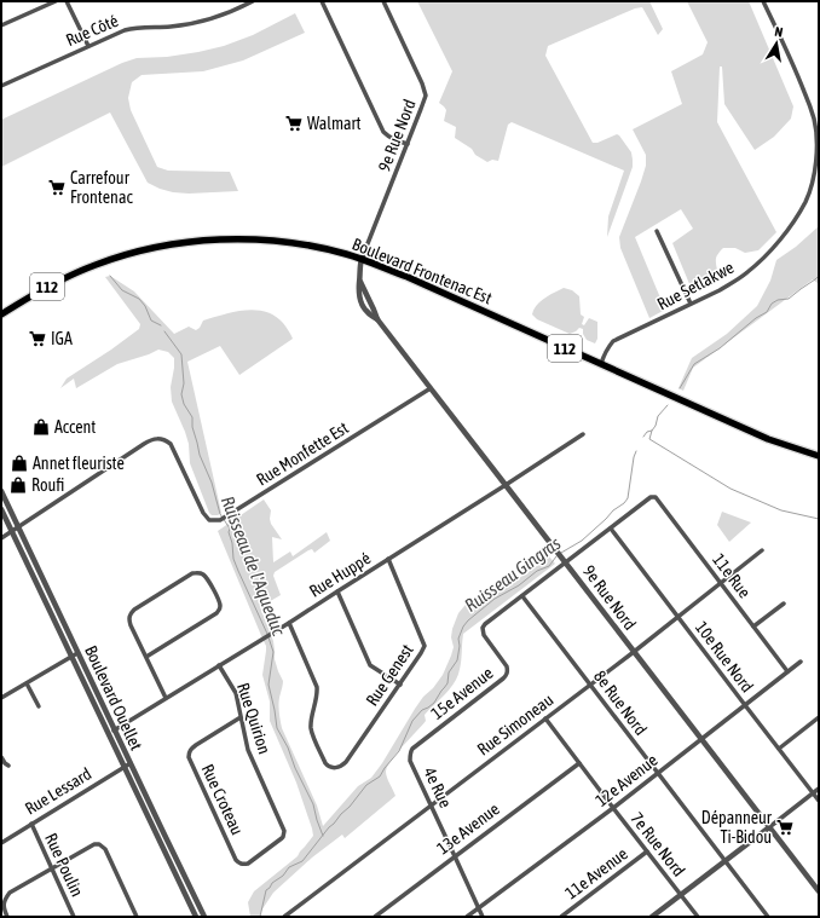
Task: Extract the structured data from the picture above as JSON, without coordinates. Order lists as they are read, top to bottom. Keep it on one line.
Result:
{"streets":{"main road":["Boulevard Frontenac Est","112"],"street":["Rue Côté","9e Rue Nord","Rue Setlakwe","Rue Monfette Est","Rue Huppé","11e Rue","10e Rue Nord","Rue Genest","15e Avenue","Boulevard Ouellet","8e Rue Nord","Rue Quirion","Rue Simoneau","12e Avenue","4e Rue","Rue Lessard","Rue Croteau","13e Avenue","7e Rue Nord","Rue Poulin","11e Avenue"]},"crossings":[["9e Rue Nord","Boulevard Frontenac Est"],["9e Rue Nord","Rue Monfette Est"],["9e Rue Nord","Rue Huppé"],["9e Rue Nord","Rue Simoneau"],["9e Rue Nord","12e Avenue"],["Boulevard Frontenac Est","Rue Setlakwe"],["Rue Monfette Est","Boulevard Ouellet"],["Rue Huppé","Rue Genest"],["Rue Huppé","Boulevard Ouellet"],["Rue Huppé","Rue Quirion"],["11e Rue","10e Rue Nord"],["11e Rue","Rue Simoneau"],["11e Rue","12e Avenue"],["10e Rue Nord","Rue Simoneau"],["10e Rue Nord","12e Avenue"],["15e Avenue","8e Rue Nord"],["15e Avenue","4e Rue"],["Boulevard Ouellet","Rue Lessard"],["8e Rue Nord","Rue Simoneau"],["8e Rue Nord","12e Avenue"],["Rue Quirion","Rue Croteau"],["Rue Simoneau","4e Rue"],["Rue Simoneau","7e Rue Nord"],["12e Avenue","4e Rue"],["12e Avenue","7e Rue Nord"],["4e Rue","13e Avenue"],["Rue Lessard","Rue Poulin"],["13e Avenue","7e Rue Nord"],["7e Rue Nord","11e Avenue"]],"water":["Ruisseau de l'Aqueduc","Ruisseau Gingras"],"places":{"supermarket":["Walmart","Carrefour Frontenac","IGA","Dépanneur Ti-Bidou"],"shop":["Accent","Annet fleuriste","Roufi"]},"north":"top"}
